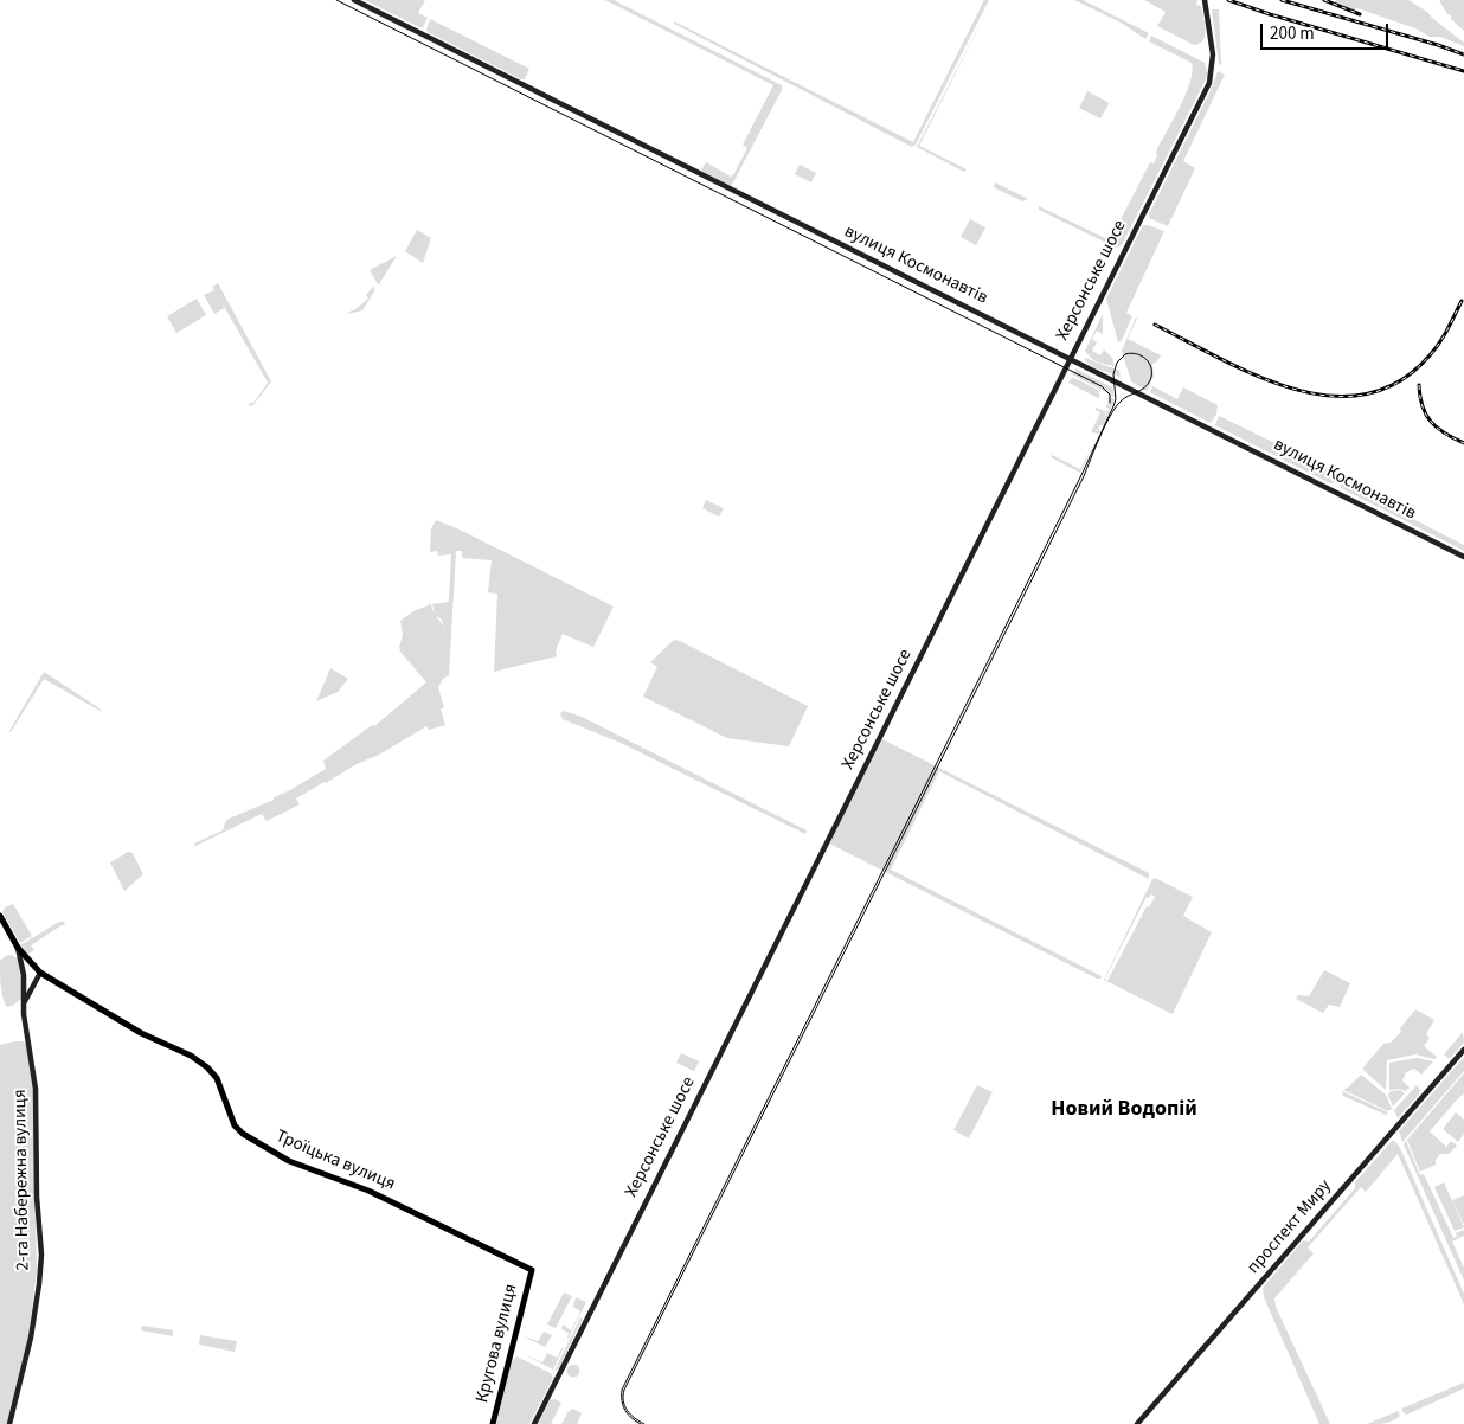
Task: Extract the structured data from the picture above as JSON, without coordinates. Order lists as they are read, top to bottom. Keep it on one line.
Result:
{"streets":{"main road":["вулиця Космонавтів","Херсонське шосе","Троїцька вулиця","2-га Набережна вулиця","проспект Миру","Кругова вулиця"]},"crossings":[["вулиця Космонавтів","Херсонське шосе"],["Троїцька вулиця","2-га Набережна вулиця"],["Троїцька вулиця","Кругова вулиця"]],"districts":["Новий Водопій"],"scale_bar":"200 m"}
